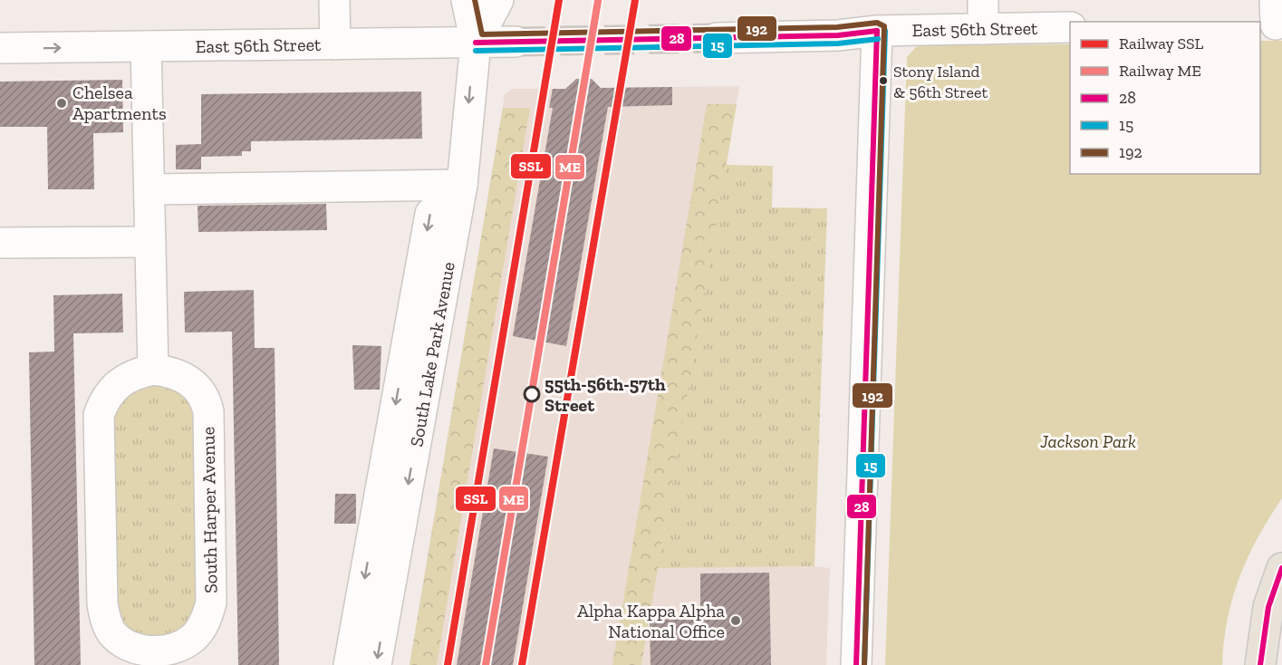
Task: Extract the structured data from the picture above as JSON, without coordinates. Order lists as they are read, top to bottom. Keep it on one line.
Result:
{"streets":{"street":["East 56th Street","South Lake Park Avenue","South Harper Avenue"]},"crossings":[["East 56th Street","South Lake Park Avenue"]],"parks":["Jackson Park"],"places":["Stony Island & 56th Street","Chelsea Apartments","55th-56th-57th Street","Alpha Kappa Alpha National Office"],"lines":["rail line SSL","transit line 192","rail line ME","transit line 28","transit line 15"],"legend":["Railway SSL","Railway ME","28","15","192"]}
